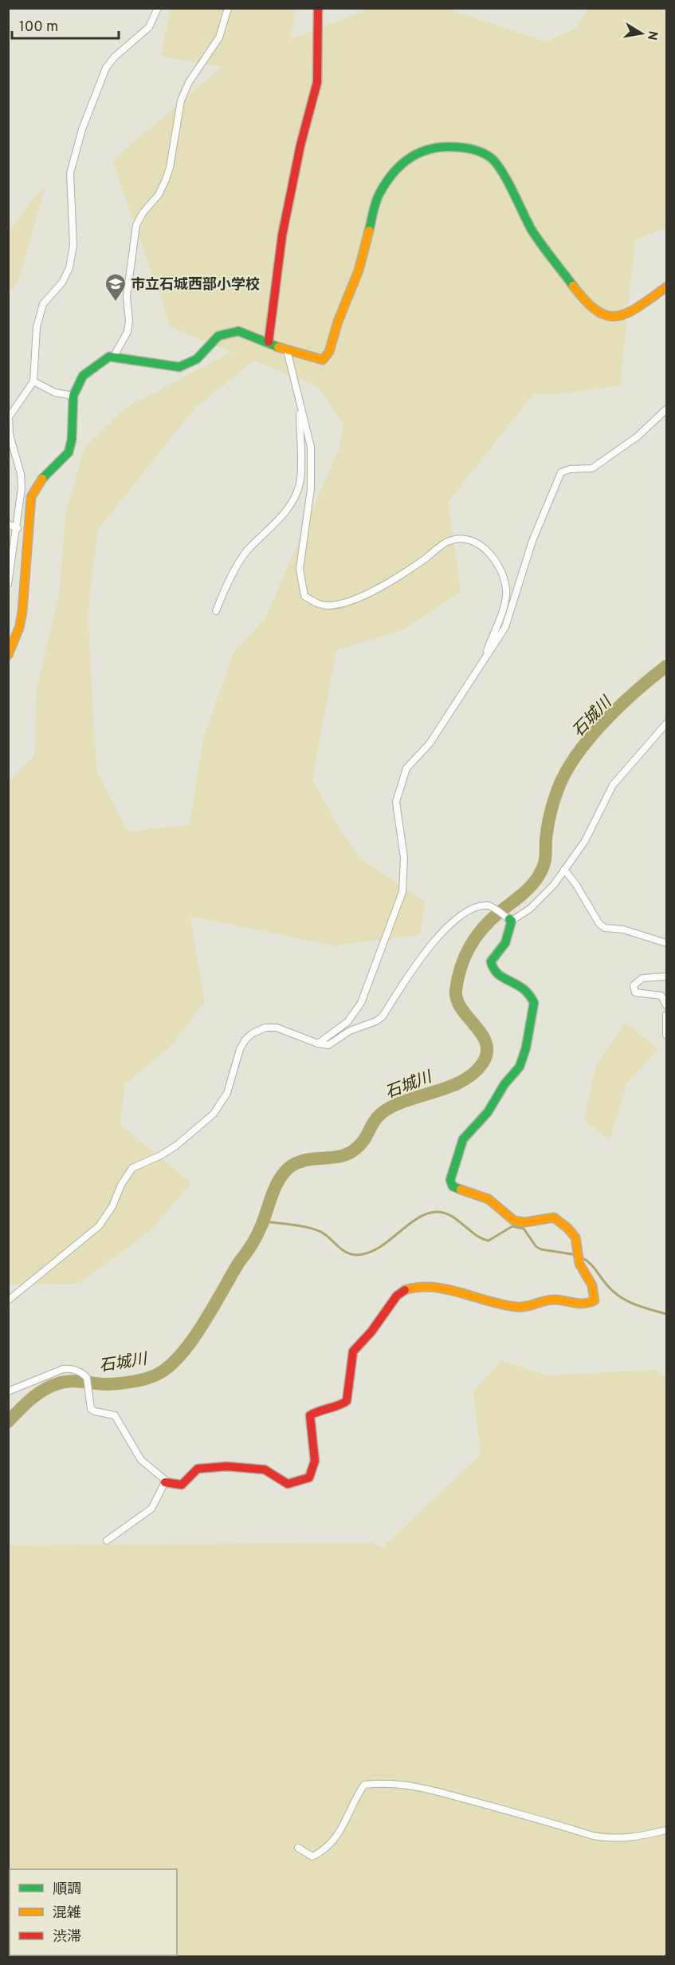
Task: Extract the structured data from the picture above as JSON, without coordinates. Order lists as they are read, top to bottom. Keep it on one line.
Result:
{"water":["石城川"],"places":{"school or university":["市立石城西部小学校"]},"legend":["順調","混雑","渋滞"],"scale_bar":"100 m","north":"right"}
